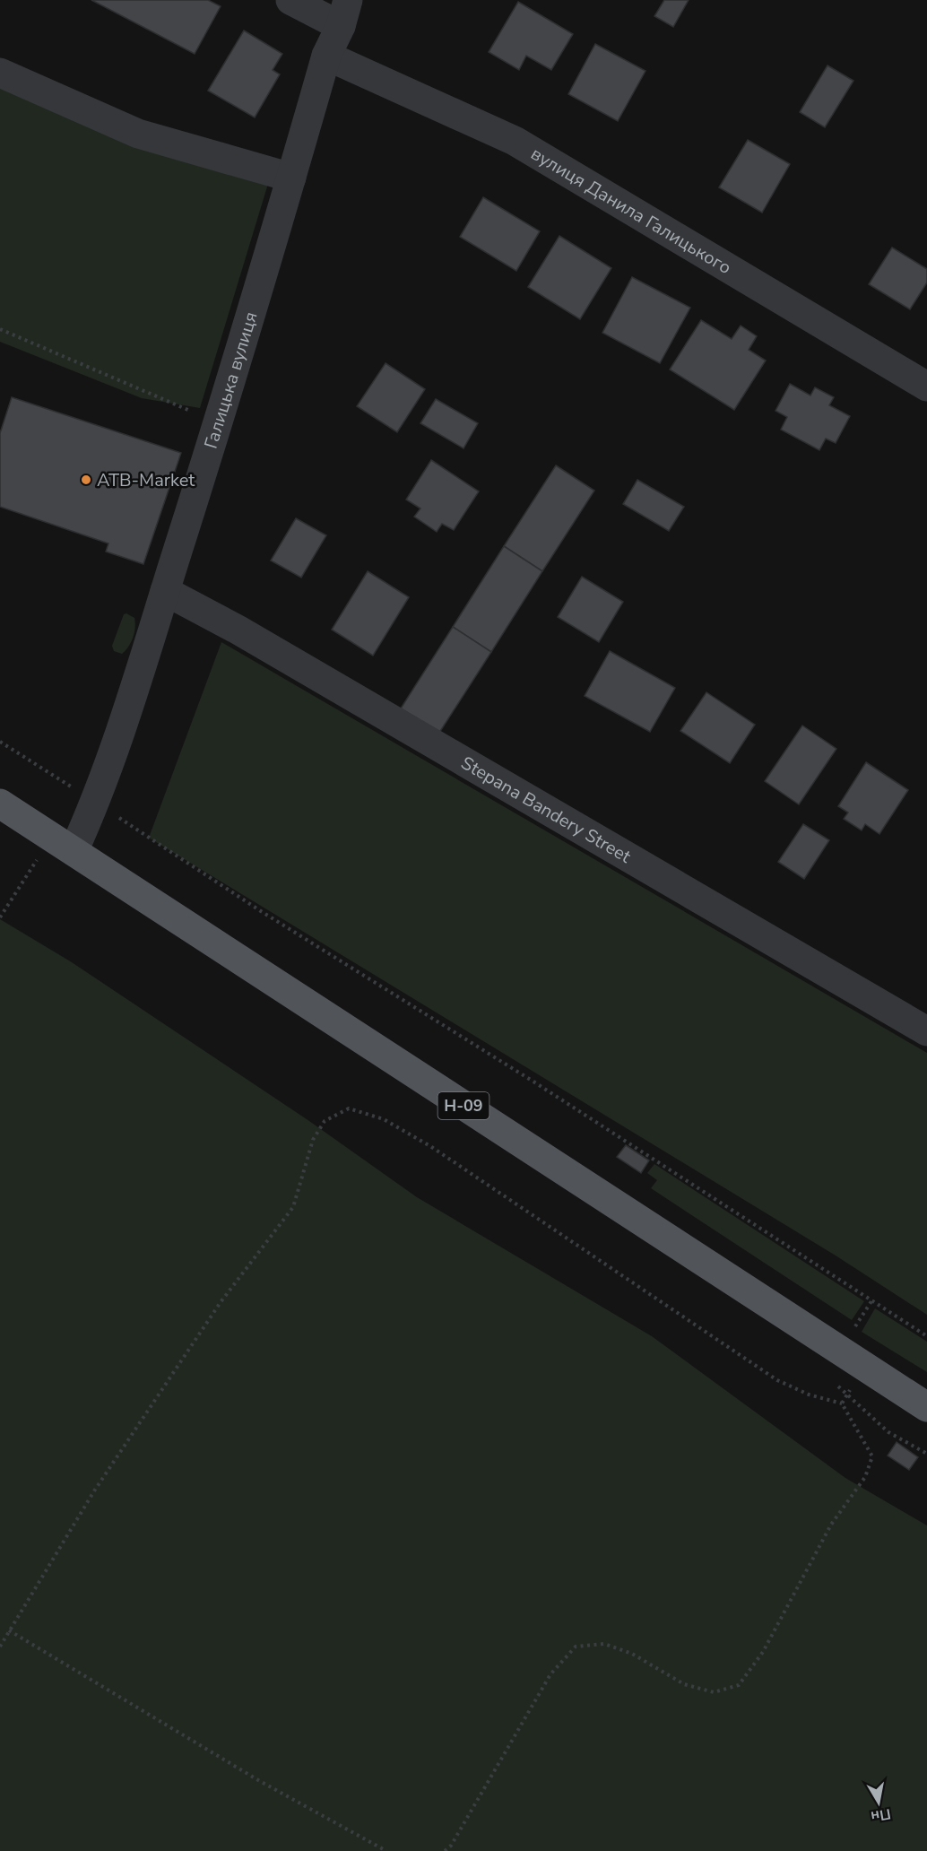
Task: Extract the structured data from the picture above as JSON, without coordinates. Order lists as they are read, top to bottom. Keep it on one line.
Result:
{"streets":{"main road":["Н-09"],"street":["вулиця Данила Галицького","Галицька вулиця","Stepana Bandery Street"]},"crossings":[["вулиця Данила Галицького","Галицька вулиця"],["Галицька вулиця","Stepana Bandery Street"],["Галицька вулиця","Н-09"]],"places":["ATB-Market"],"north":"bottom"}
